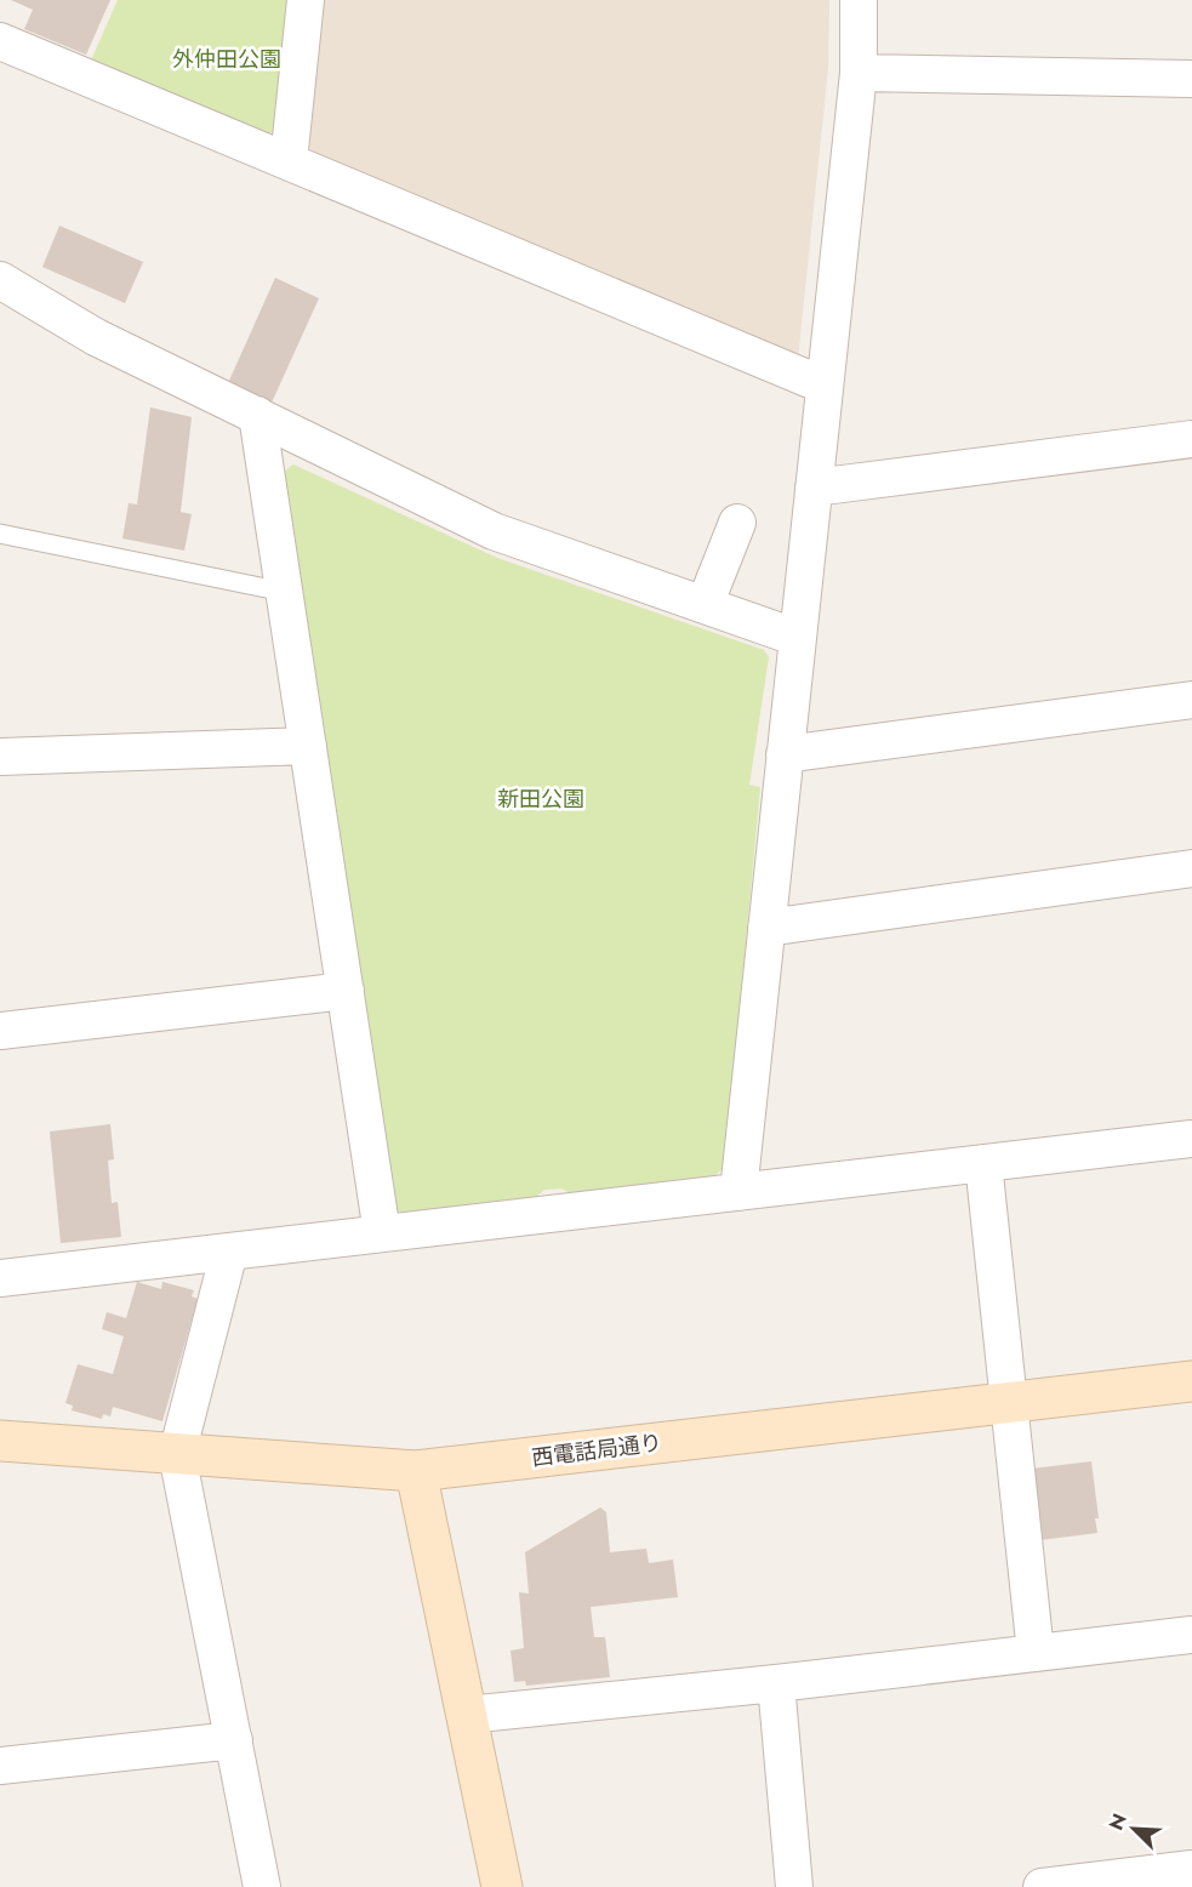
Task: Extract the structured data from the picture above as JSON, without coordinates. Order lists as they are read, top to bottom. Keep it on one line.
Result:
{"streets":{"street":["西電話局通り"]},"parks":["外仲田公園","新田公園"],"north":"top left"}
